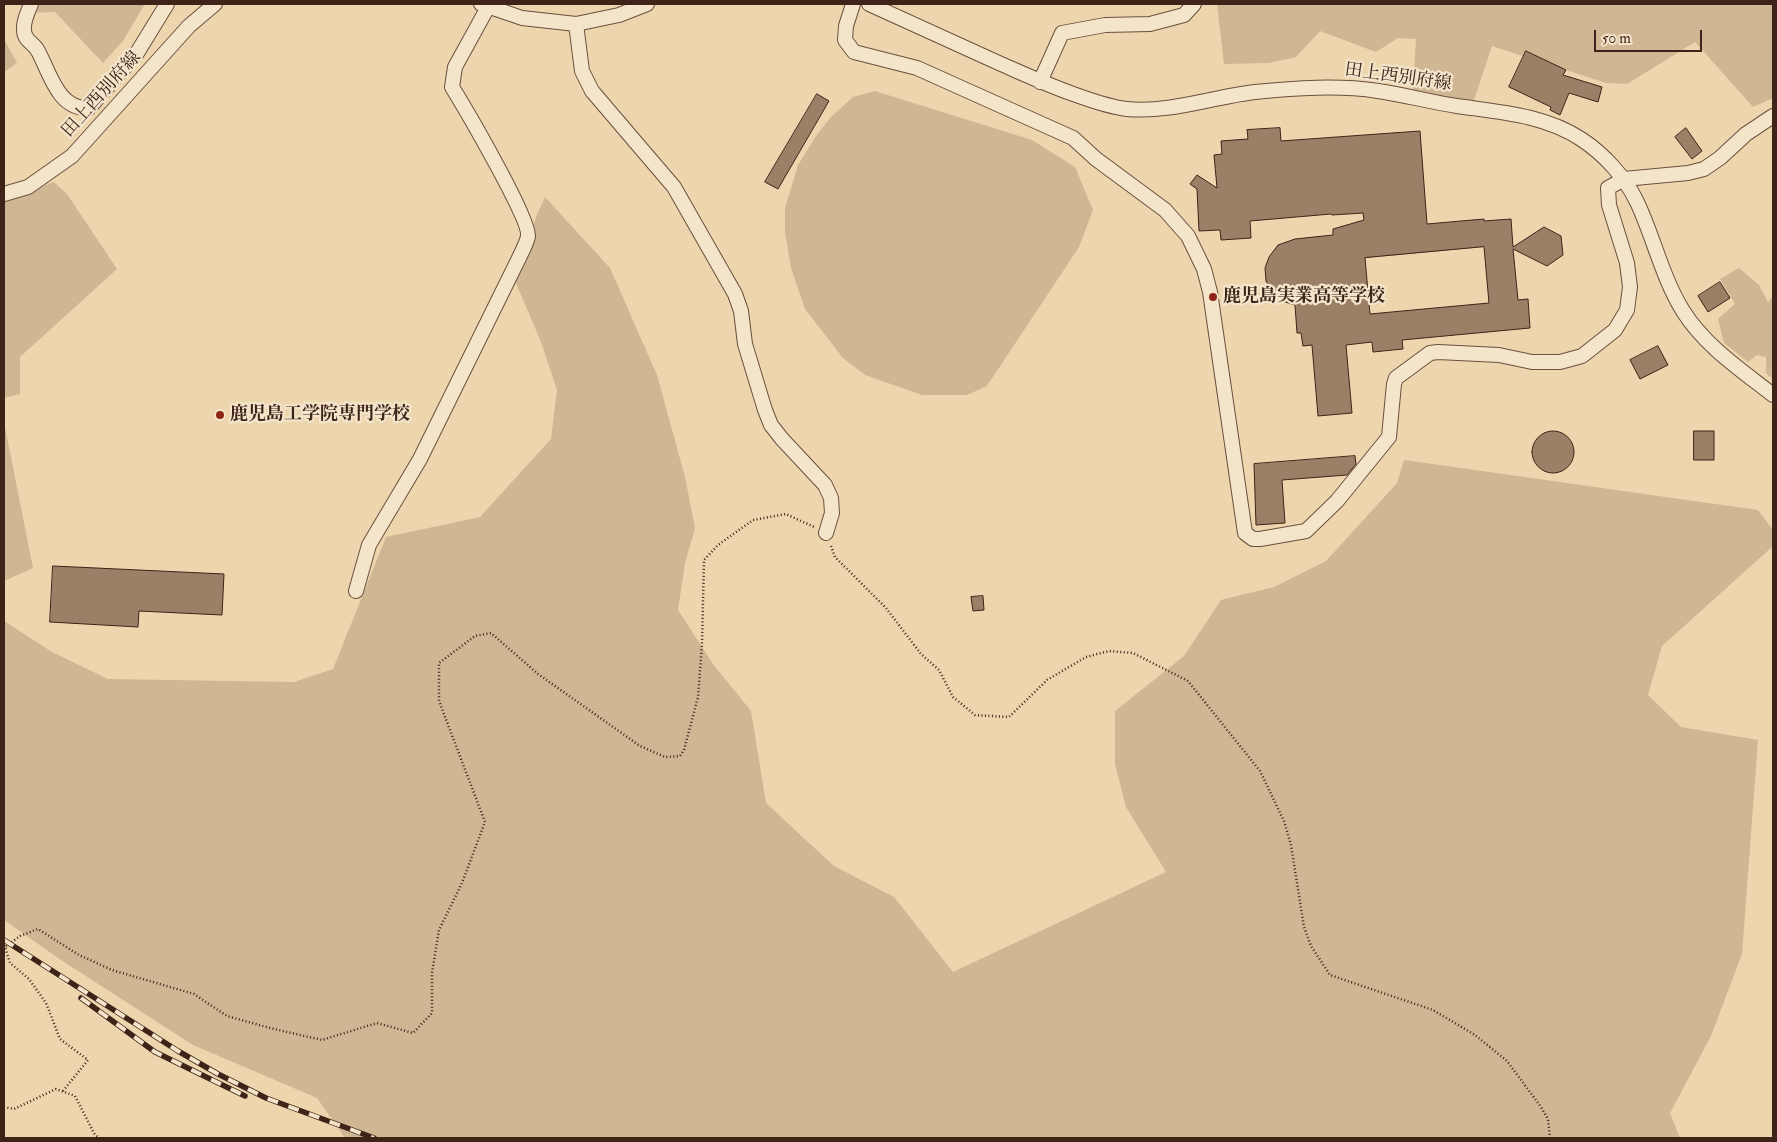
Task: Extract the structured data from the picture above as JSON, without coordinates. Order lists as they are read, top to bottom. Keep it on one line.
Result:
{"streets":{"street":["田上西別府線"]},"places":["鹿児島実業高等学校","鹿児島工学院専門学校"],"scale_bar":"50 m"}
